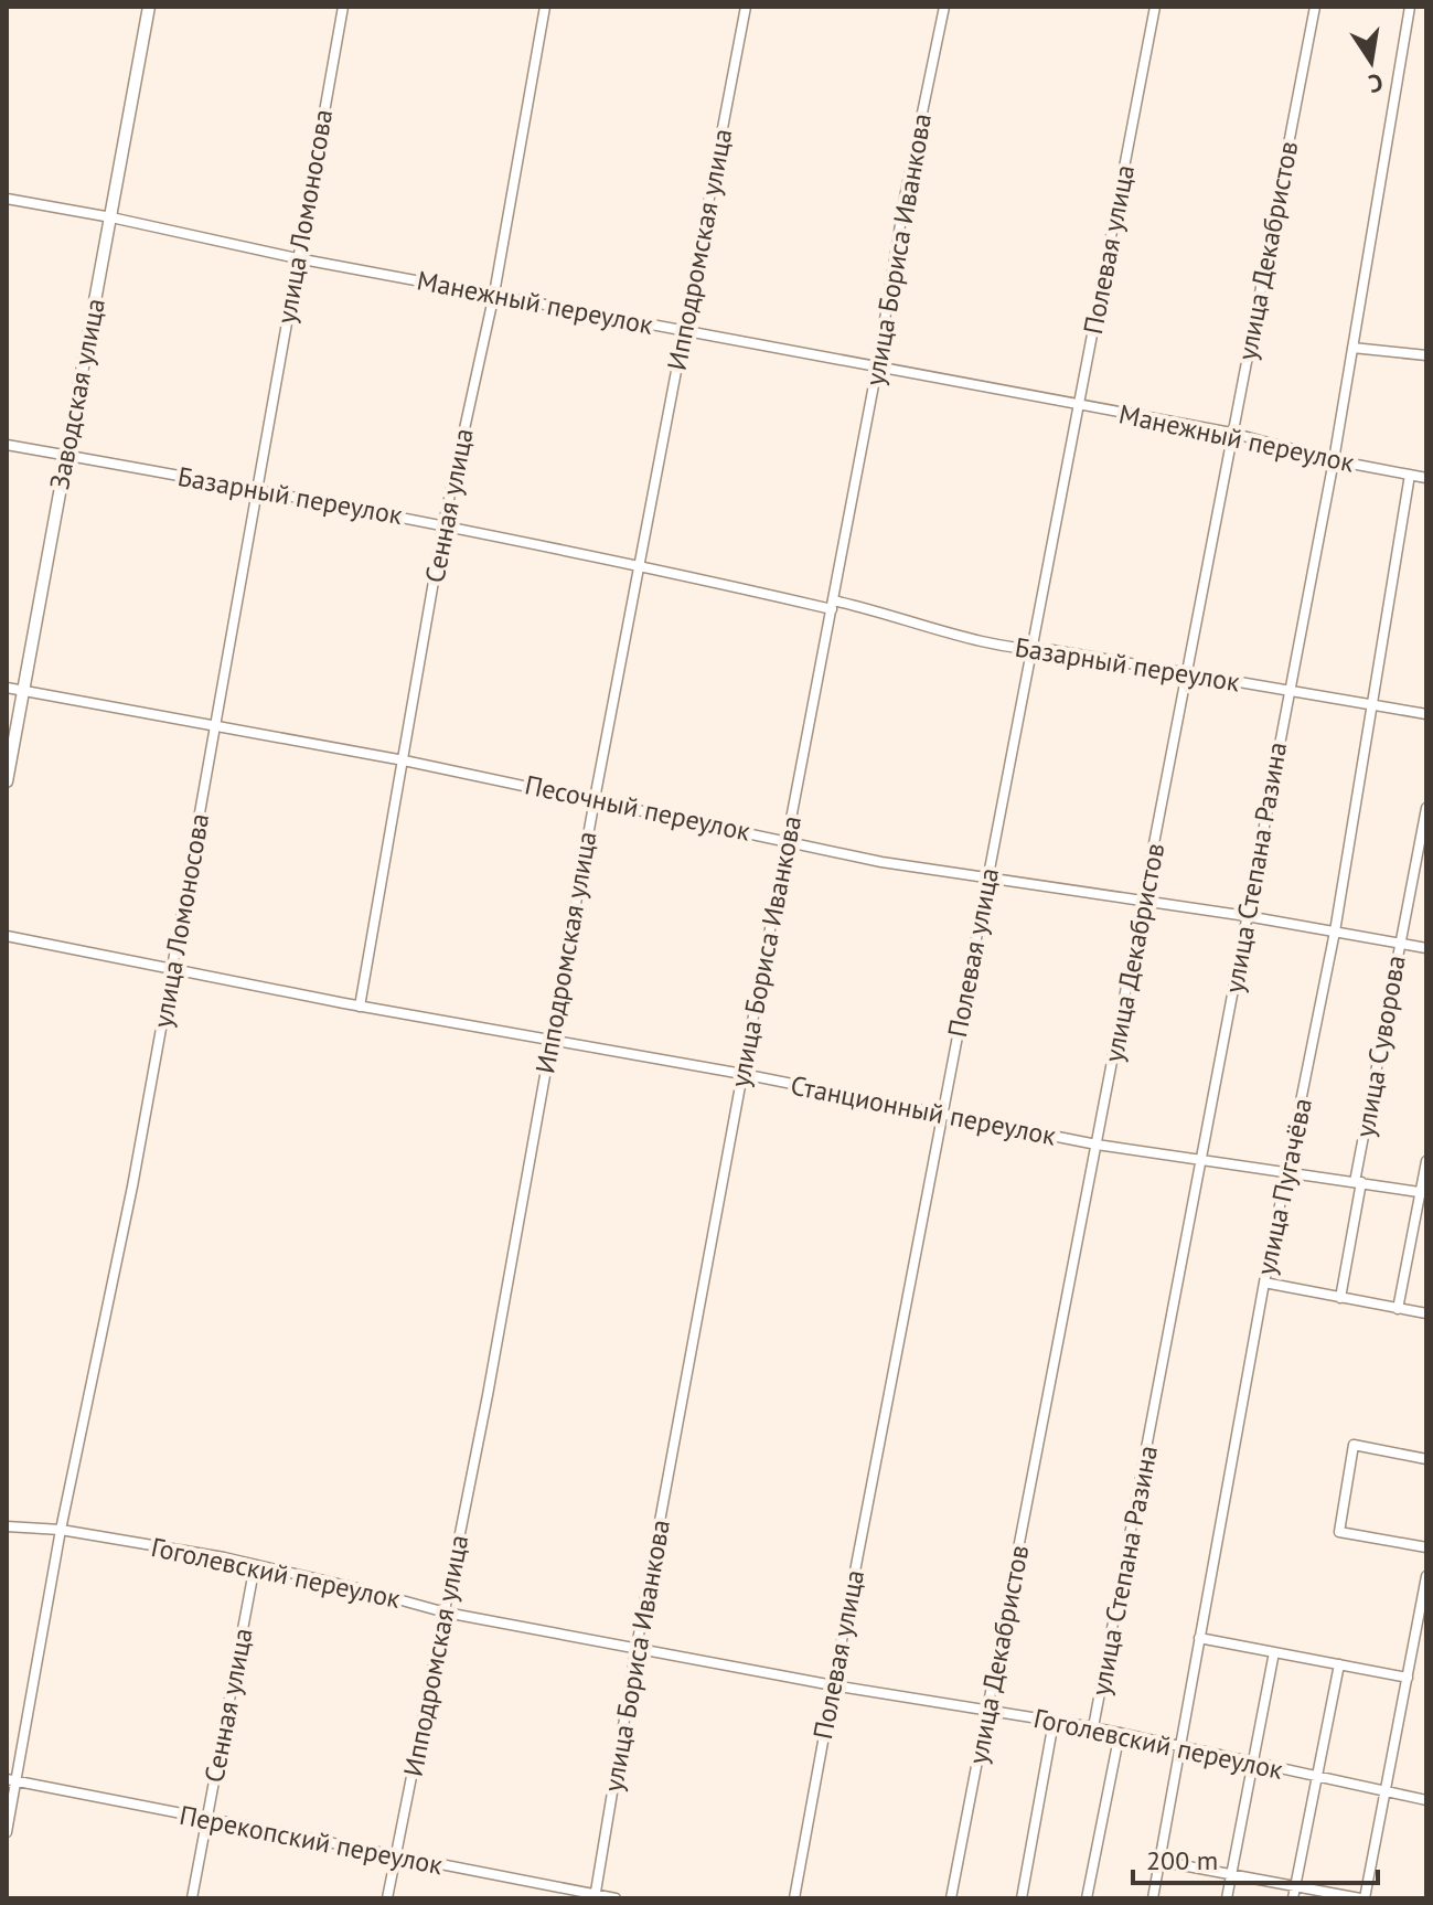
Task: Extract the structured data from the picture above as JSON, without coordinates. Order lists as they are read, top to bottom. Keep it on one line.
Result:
{"streets":{"main road":["Заводская улица"],"street":["улица Ломоносова","Ипподромская улица","улица Бориса Иванкова","Полевая улица","улица Декабристов","Манежный переулок","Базарный переулок","Сенная улица","Песочный переулок","улица Степана Разина","улица Суворова","Станционный переулок","улица Пугачёва","Гоголевский переулок","Перекопский переулок"]},"crossings":[["улица Ломоносова","Манежный переулок"],["улица Ломоносова","Базарный переулок"],["улица Ломоносова","Песочный переулок"],["улица Ломоносова","Станционный переулок"],["улица Ломоносова","Гоголевский переулок"],["улица Ломоносова","Перекопский переулок"],["Ипподромская улица","Манежный переулок"],["Ипподромская улица","Базарный переулок"],["Ипподромская улица","Песочный переулок"],["Ипподромская улица","Станционный переулок"],["Ипподромская улица","Гоголевский переулок"],["Ипподромская улица","Перекопский переулок"],["улица Бориса Иванкова","Манежный переулок"],["улица Бориса Иванкова","Базарный переулок"],["улица Бориса Иванкова","Песочный переулок"],["улица Бориса Иванкова","Станционный переулок"],["улица Бориса Иванкова","Гоголевский переулок"],["улица Бориса Иванкова","Перекопский переулок"],["Полевая улица","Манежный переулок"],["Полевая улица","Базарный переулок"],["Полевая улица","Песочный переулок"],["Полевая улица","Станционный переулок"],["Полевая улица","Гоголевский переулок"],["улица Декабристов","Манежный переулок"],["улица Декабристов","Базарный переулок"],["улица Декабристов","Песочный переулок"],["улица Декабристов","Станционный переулок"],["улица Декабристов","Гоголевский переулок"],["Манежный переулок","Заводская улица"],["Манежный переулок","Сенная улица"],["Манежный переулок","улица Степана Разина"],["Манежный переулок","улица Пугачёва"],["Заводская улица","Базарный переулок"],["Заводская улица","Песочный переулок"],["Базарный переулок","Сенная улица"],["Базарный переулок","улица Степана Разина"],["Базарный переулок","улица Пугачёва"],["Сенная улица","Песочный переулок"],["Сенная улица","Станционный переулок"],["Сенная улица","Гоголевский переулок"],["Сенная улица","Перекопский переулок"],["Песочный переулок","улица Степана Разина"],["Песочный переулок","улица Суворова"],["Песочный переулок","улица Пугачёва"],["улица Степана Разина","Станционный переулок"],["улица Степана Разина","Гоголевский переулок"],["улица Суворова","Станционный переулок"],["Станционный переулок","улица Пугачёва"],["улица Пугачёва","Гоголевский переулок"]],"scale_bar":"200 m","north":"bottom"}
